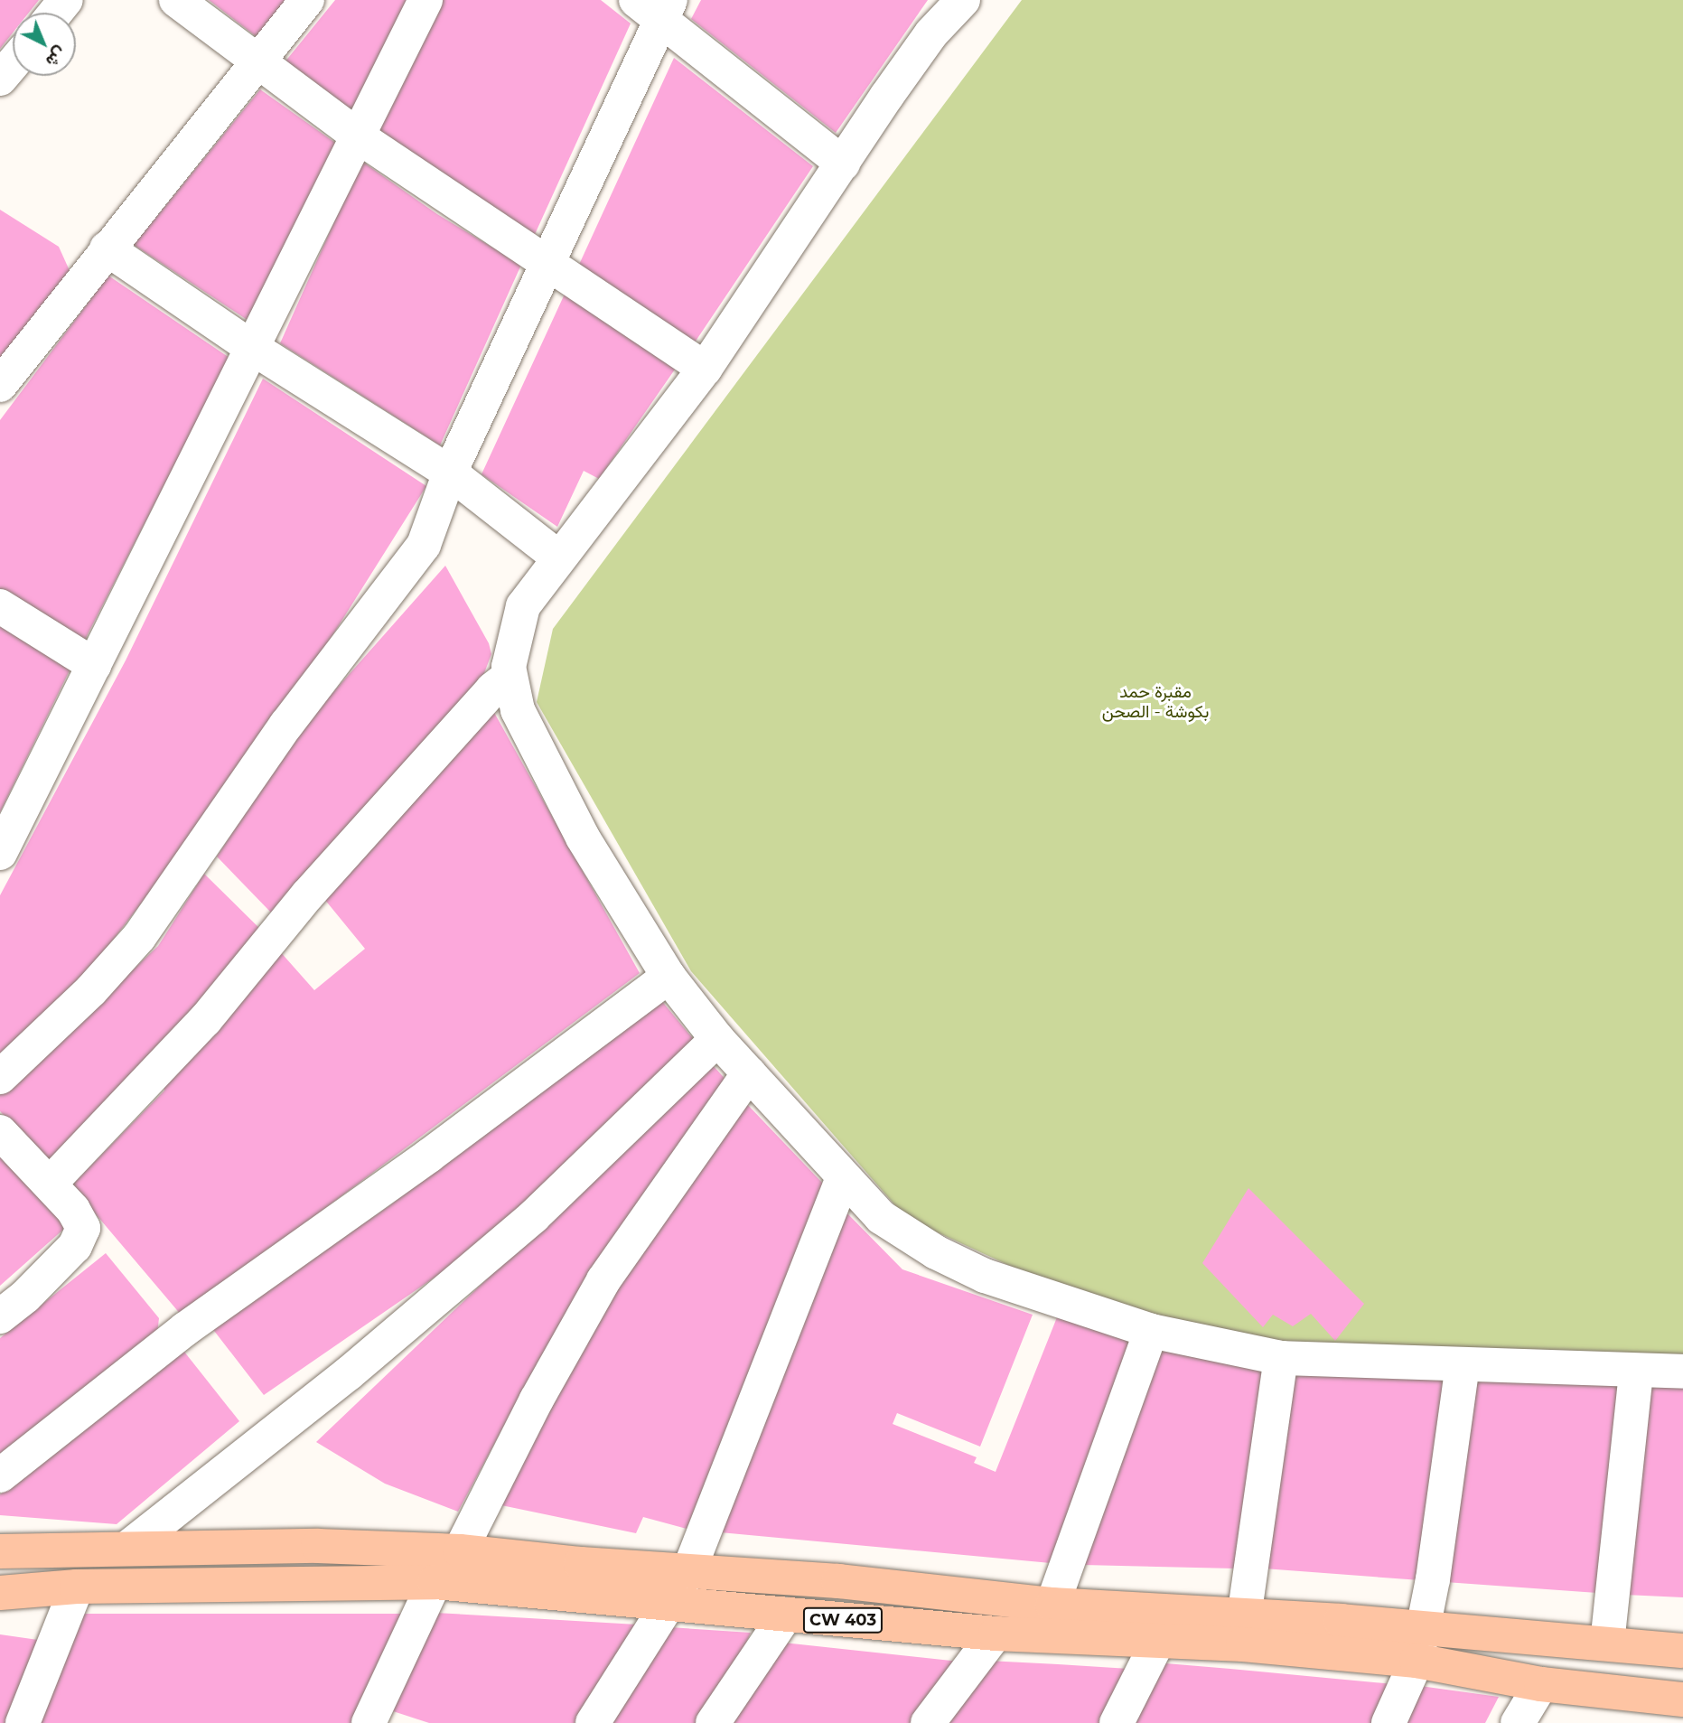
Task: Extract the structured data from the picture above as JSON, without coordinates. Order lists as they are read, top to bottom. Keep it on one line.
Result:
{"streets":{"main road":["CW 403"]},"parks":["مقبرة حمد بكوشة - الصحن"],"north":"bottom right"}
